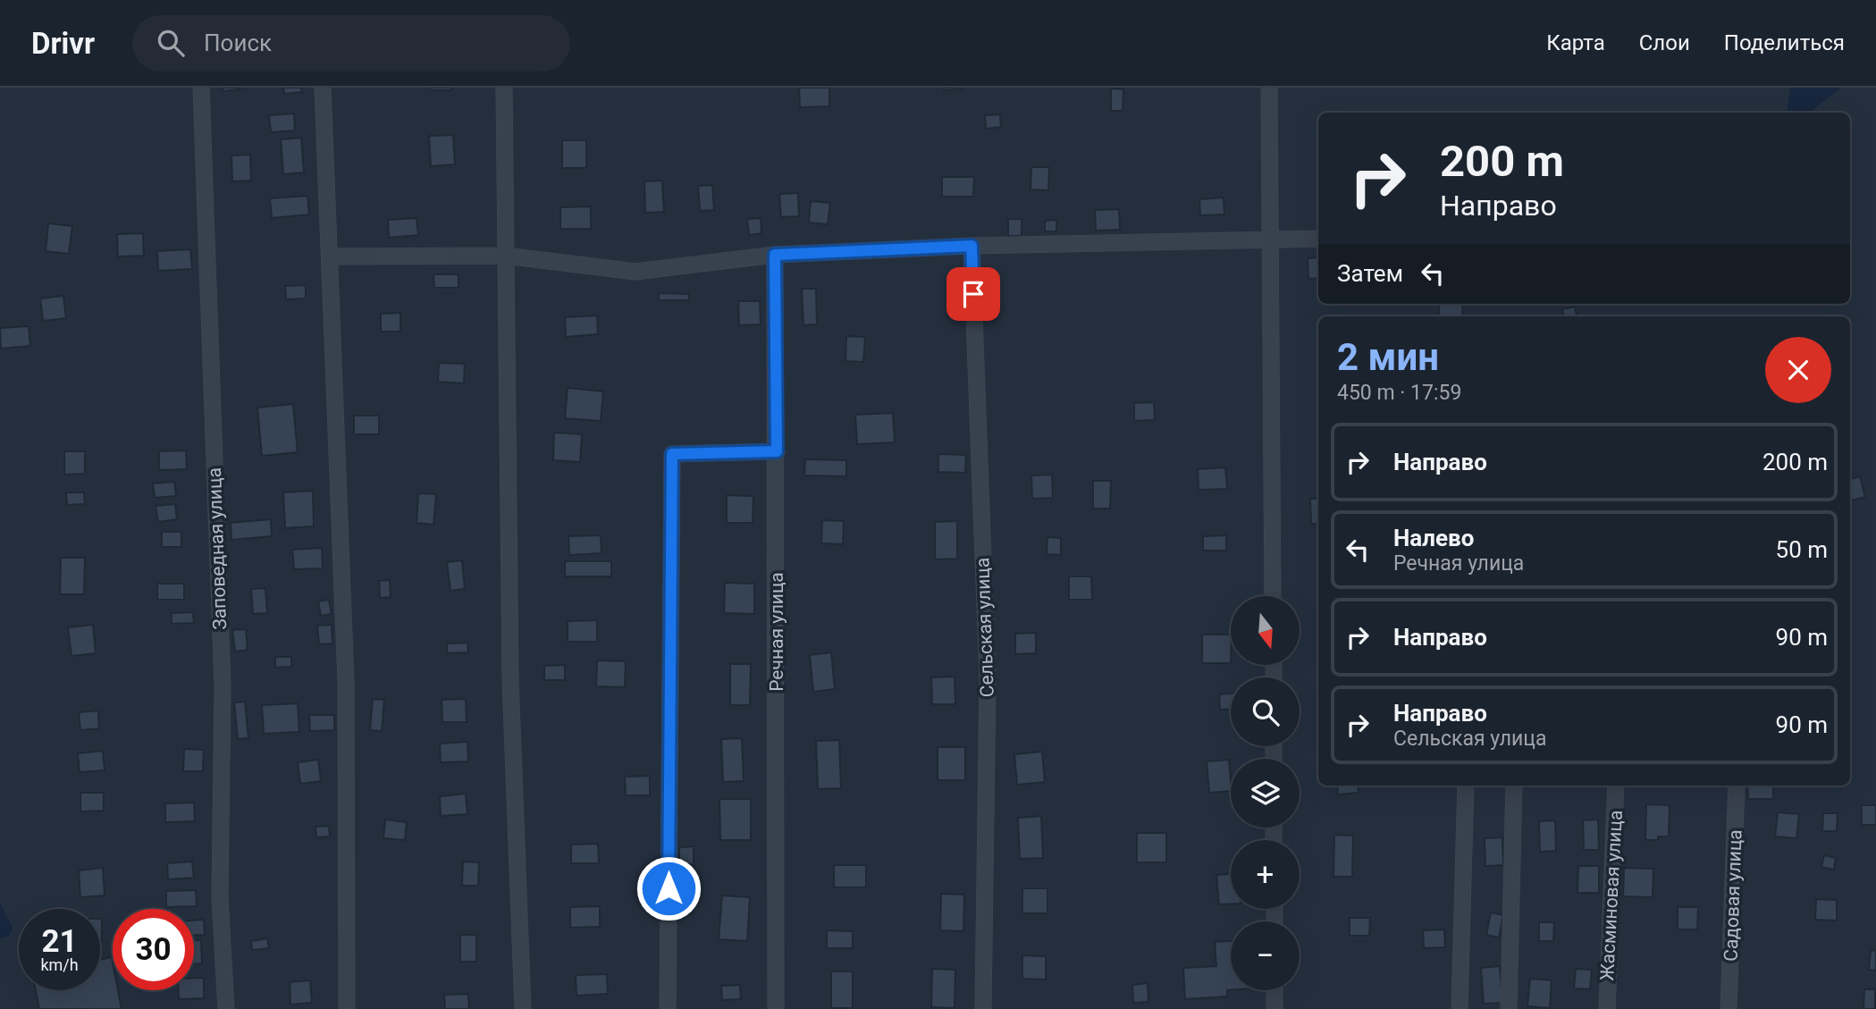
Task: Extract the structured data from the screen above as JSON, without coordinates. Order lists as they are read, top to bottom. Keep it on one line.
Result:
{"streets":{"street":["Заповедная улица","Сельская улица","Речная улица","Жасминовая улица","Садовая улица"]},"north":"bottom","page":{"header":"Drivr","search":"Поиск","nav":["Карта","Слои","Поделиться"],"turn":["200 m","Направо"],"then":"Затем","heading":["2 мин","450 m · 17:59"],"list":[{"name":"Направо","value":"200 m"},{"name":"Налево","note":"Речная улица","value":"50 m"},{"name":"Направо","value":"90 m"},{"name":"Направо","note":"Сельская улица","value":"90 m"}],"map_buttons":["+","−"],"speed":"21 km/h","limit":"30"}}
